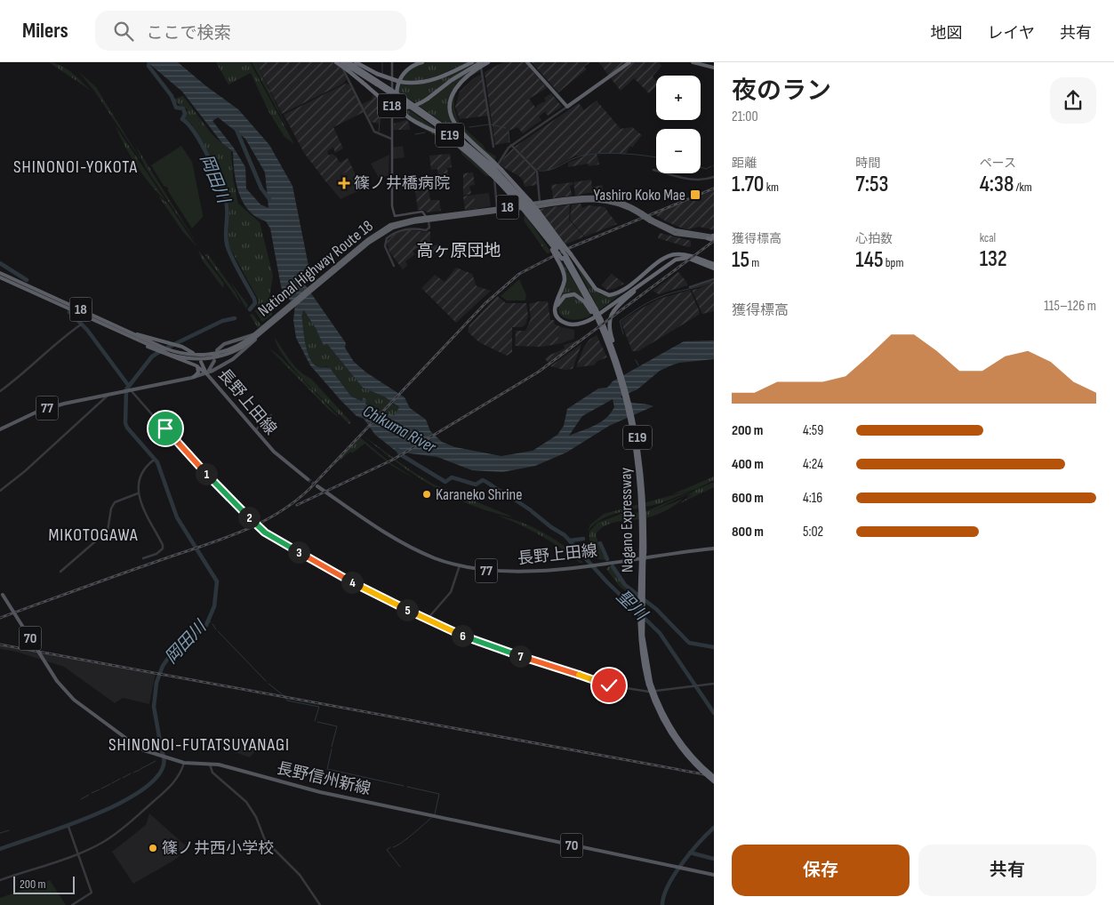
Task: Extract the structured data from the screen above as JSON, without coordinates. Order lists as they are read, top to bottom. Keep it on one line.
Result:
{"streets":{"highway":["E18","E19","18","National Highway Route 18","Nagano Expressway"],"main road":["長野上田線","77","70","長野信州新線"]},"crossings":[["E18","E19"],["National Highway Route 18","77"],["長野上田線","77"]],"districts":["SHINONOI-YOKOTA","高ヶ原団地","MIKOTOGAWA","SHINONOI-FUTATSUYANAGI"],"water":["岡田川","Chikuma River","聖川"],"places":{"health":["篠ノ井橋病院"],"transit":["Yashiro Koko Mae"],"other":["Karaneko Shrine","篠ノ井西小学校"]},"scale_bar":"200 m","page":{"header":"Milers","search":"ここで検索","nav":["地図","レイヤ","共有"],"heading":["夜のラン","21:00"],"map_buttons":["+","−"],"stats":[["距離","1.70 km"],["時間","7:53"],["ペース","4:38 /km"],["獲得標高","15 m"],["心拍数","145 bpm"],["kcal","132"]],"chart":["獲得標高","115–126 m"],"list":[{"name":"200 m","note":"4:59"},{"name":"400 m","note":"4:24"},{"name":"600 m","note":"4:16"},{"name":"800 m","note":"5:02"}],"pins":["1","2","3","4","5","6","7"],"buttons":["保存","共有"],"scale":"200 m"}}
